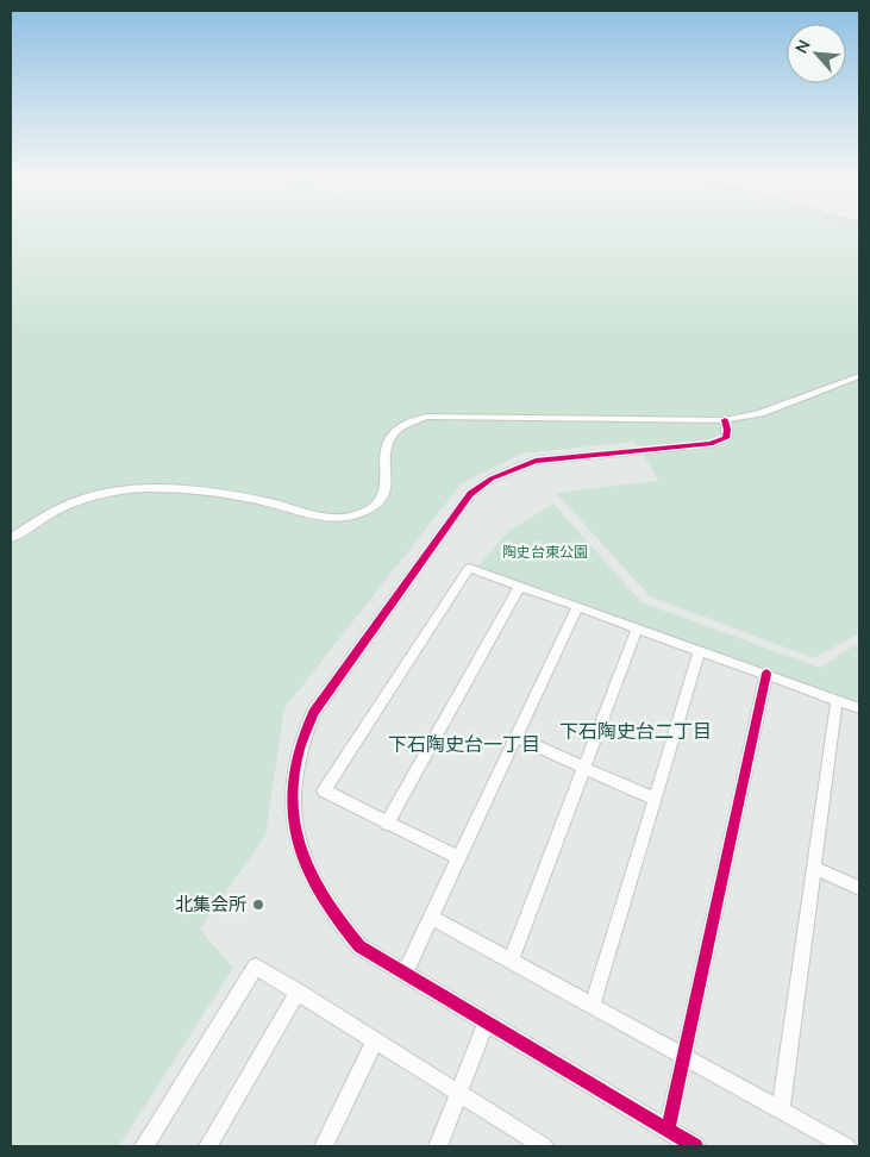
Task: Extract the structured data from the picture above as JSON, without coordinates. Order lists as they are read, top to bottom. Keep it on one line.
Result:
{"districts":["下石陶史台二丁目","下石陶史台一丁目"],"parks":["陶史台東公園"],"places":["北集会所"],"north":"top left"}
